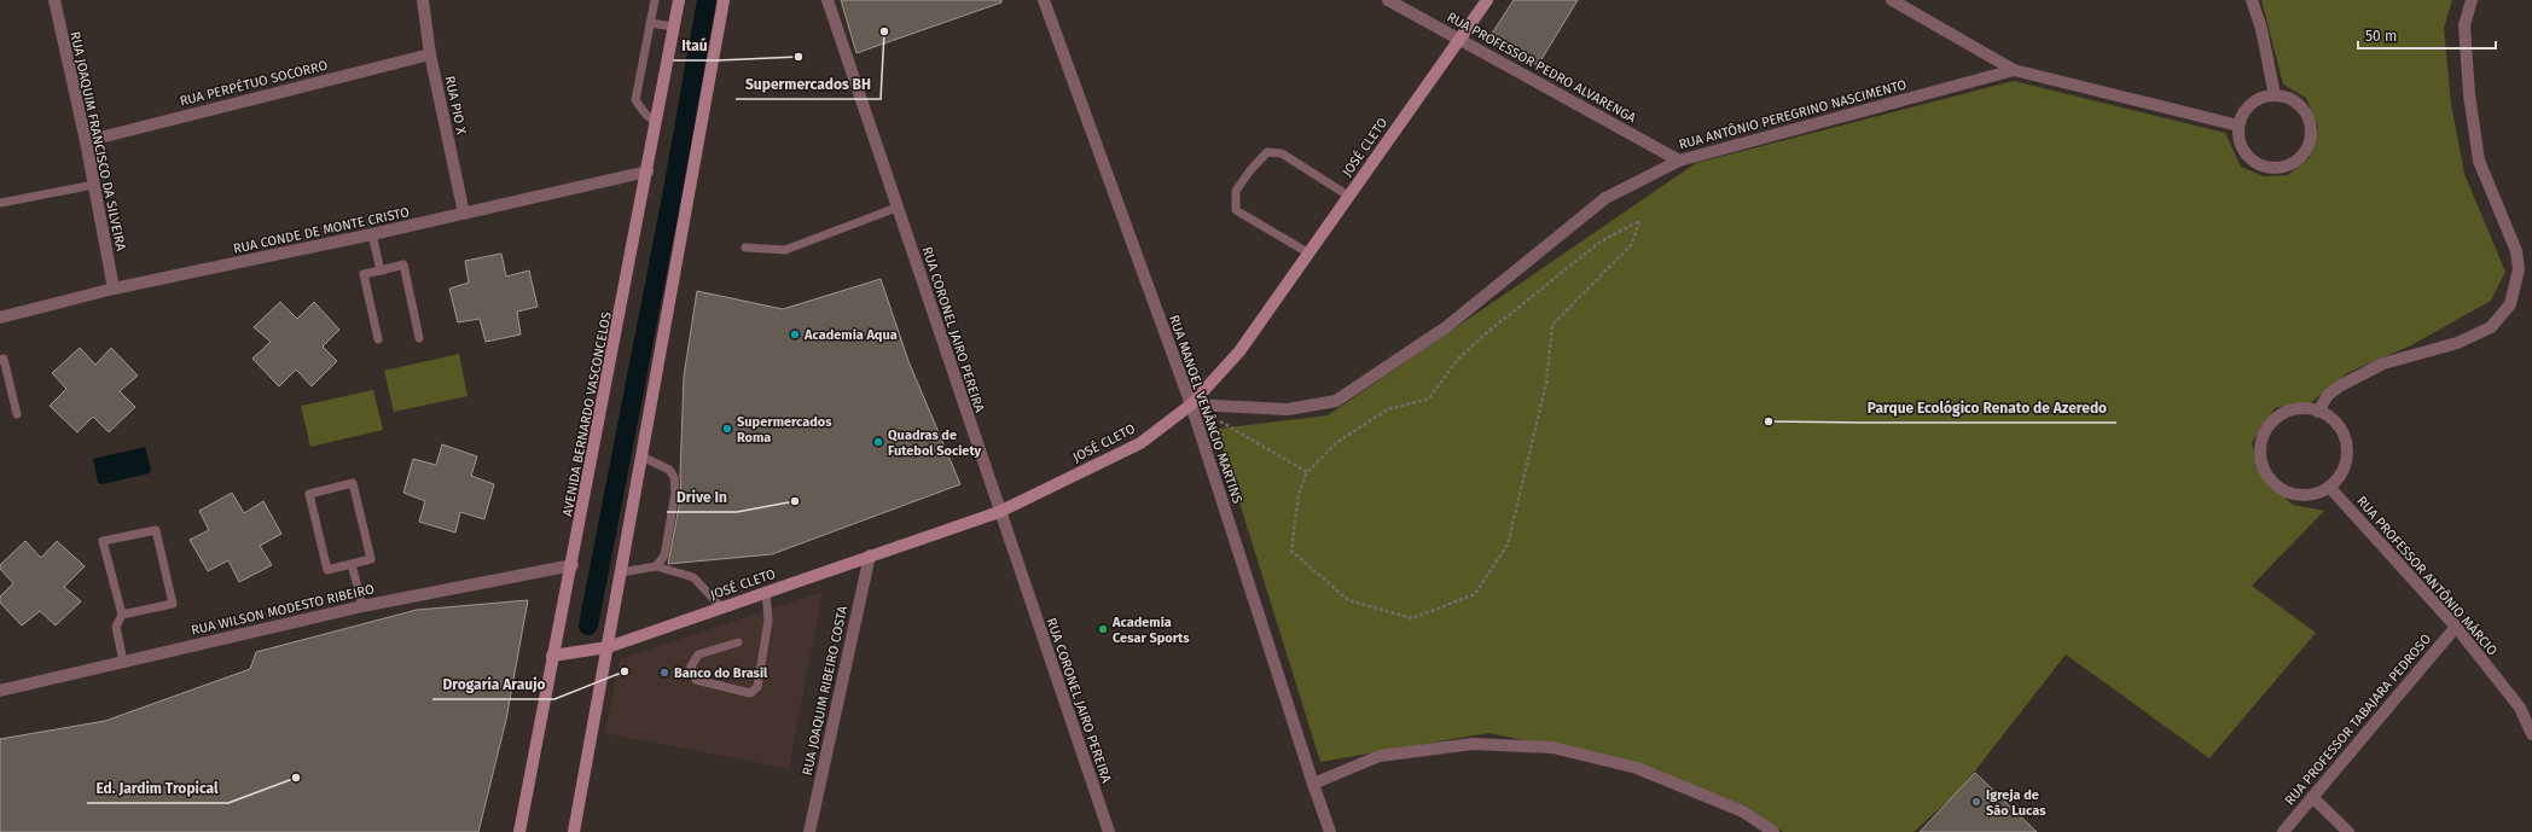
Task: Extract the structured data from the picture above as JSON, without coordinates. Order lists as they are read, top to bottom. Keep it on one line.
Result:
{"streets":{"main road":["JOSÉ CLETO","AVENIDA BERNARDO VASCONCELOS"],"street":["RUA PROFESSOR PEDRO ALVARENGA","RUA PERPÉTUO SOCORRO","RUA PIO X","RUA ANTÔNIO PEREGRINO NASCIMENTO","RUA JOAQUIM FRANCISCO DA SILVEIRA","RUA CONDE DE MONTE CRISTO","RUA CORONEL JAIRO PEREIRA","RUA MANOEL VENÂNCIO MARTINS","RUA PROFESSOR ANTÔNIO MÁRCIO","RUA WILSON MODESTO RIBEIRO","RUA JOAQUIM RIBEIRO COSTA","RUA PROFESSOR TABAJARA PEDROSO"]},"crossings":[["RUA PROFESSOR PEDRO ALVARENGA","RUA ANTÔNIO PEREGRINO NASCIMENTO"],["RUA PROFESSOR PEDRO ALVARENGA","JOSÉ CLETO"],["RUA PERPÉTUO SOCORRO","RUA PIO X"],["RUA PERPÉTUO SOCORRO","RUA JOAQUIM FRANCISCO DA SILVEIRA"],["RUA PIO X","RUA CONDE DE MONTE CRISTO"],["RUA ANTÔNIO PEREGRINO NASCIMENTO","JOSÉ CLETO"],["RUA ANTÔNIO PEREGRINO NASCIMENTO","RUA MANOEL VENÂNCIO MARTINS"],["RUA JOAQUIM FRANCISCO DA SILVEIRA","RUA CONDE DE MONTE CRISTO"],["JOSÉ CLETO","RUA CORONEL JAIRO PEREIRA"],["JOSÉ CLETO","RUA MANOEL VENÂNCIO MARTINS"],["JOSÉ CLETO","AVENIDA BERNARDO VASCONCELOS"],["JOSÉ CLETO","RUA JOAQUIM RIBEIRO COSTA"],["RUA CONDE DE MONTE CRISTO","AVENIDA BERNARDO VASCONCELOS"],["AVENIDA BERNARDO VASCONCELOS","RUA WILSON MODESTO RIBEIRO"],["RUA PROFESSOR ANTÔNIO MÁRCIO","RUA PROFESSOR TABAJARA PEDROSO"]],"places":["Supermercados BH","Itaú","Academia Aqua","Parque Ecológico Renato de Azeredo","Supermercados Roma","Quadras de Futebol Society","Drive In","Academia Cesar Sports","Drogaria Araujo","Banco do Brasil","Ed. Jardim Tropical","Igreja de São Lucas"],"scale_bar":"50 m"}
